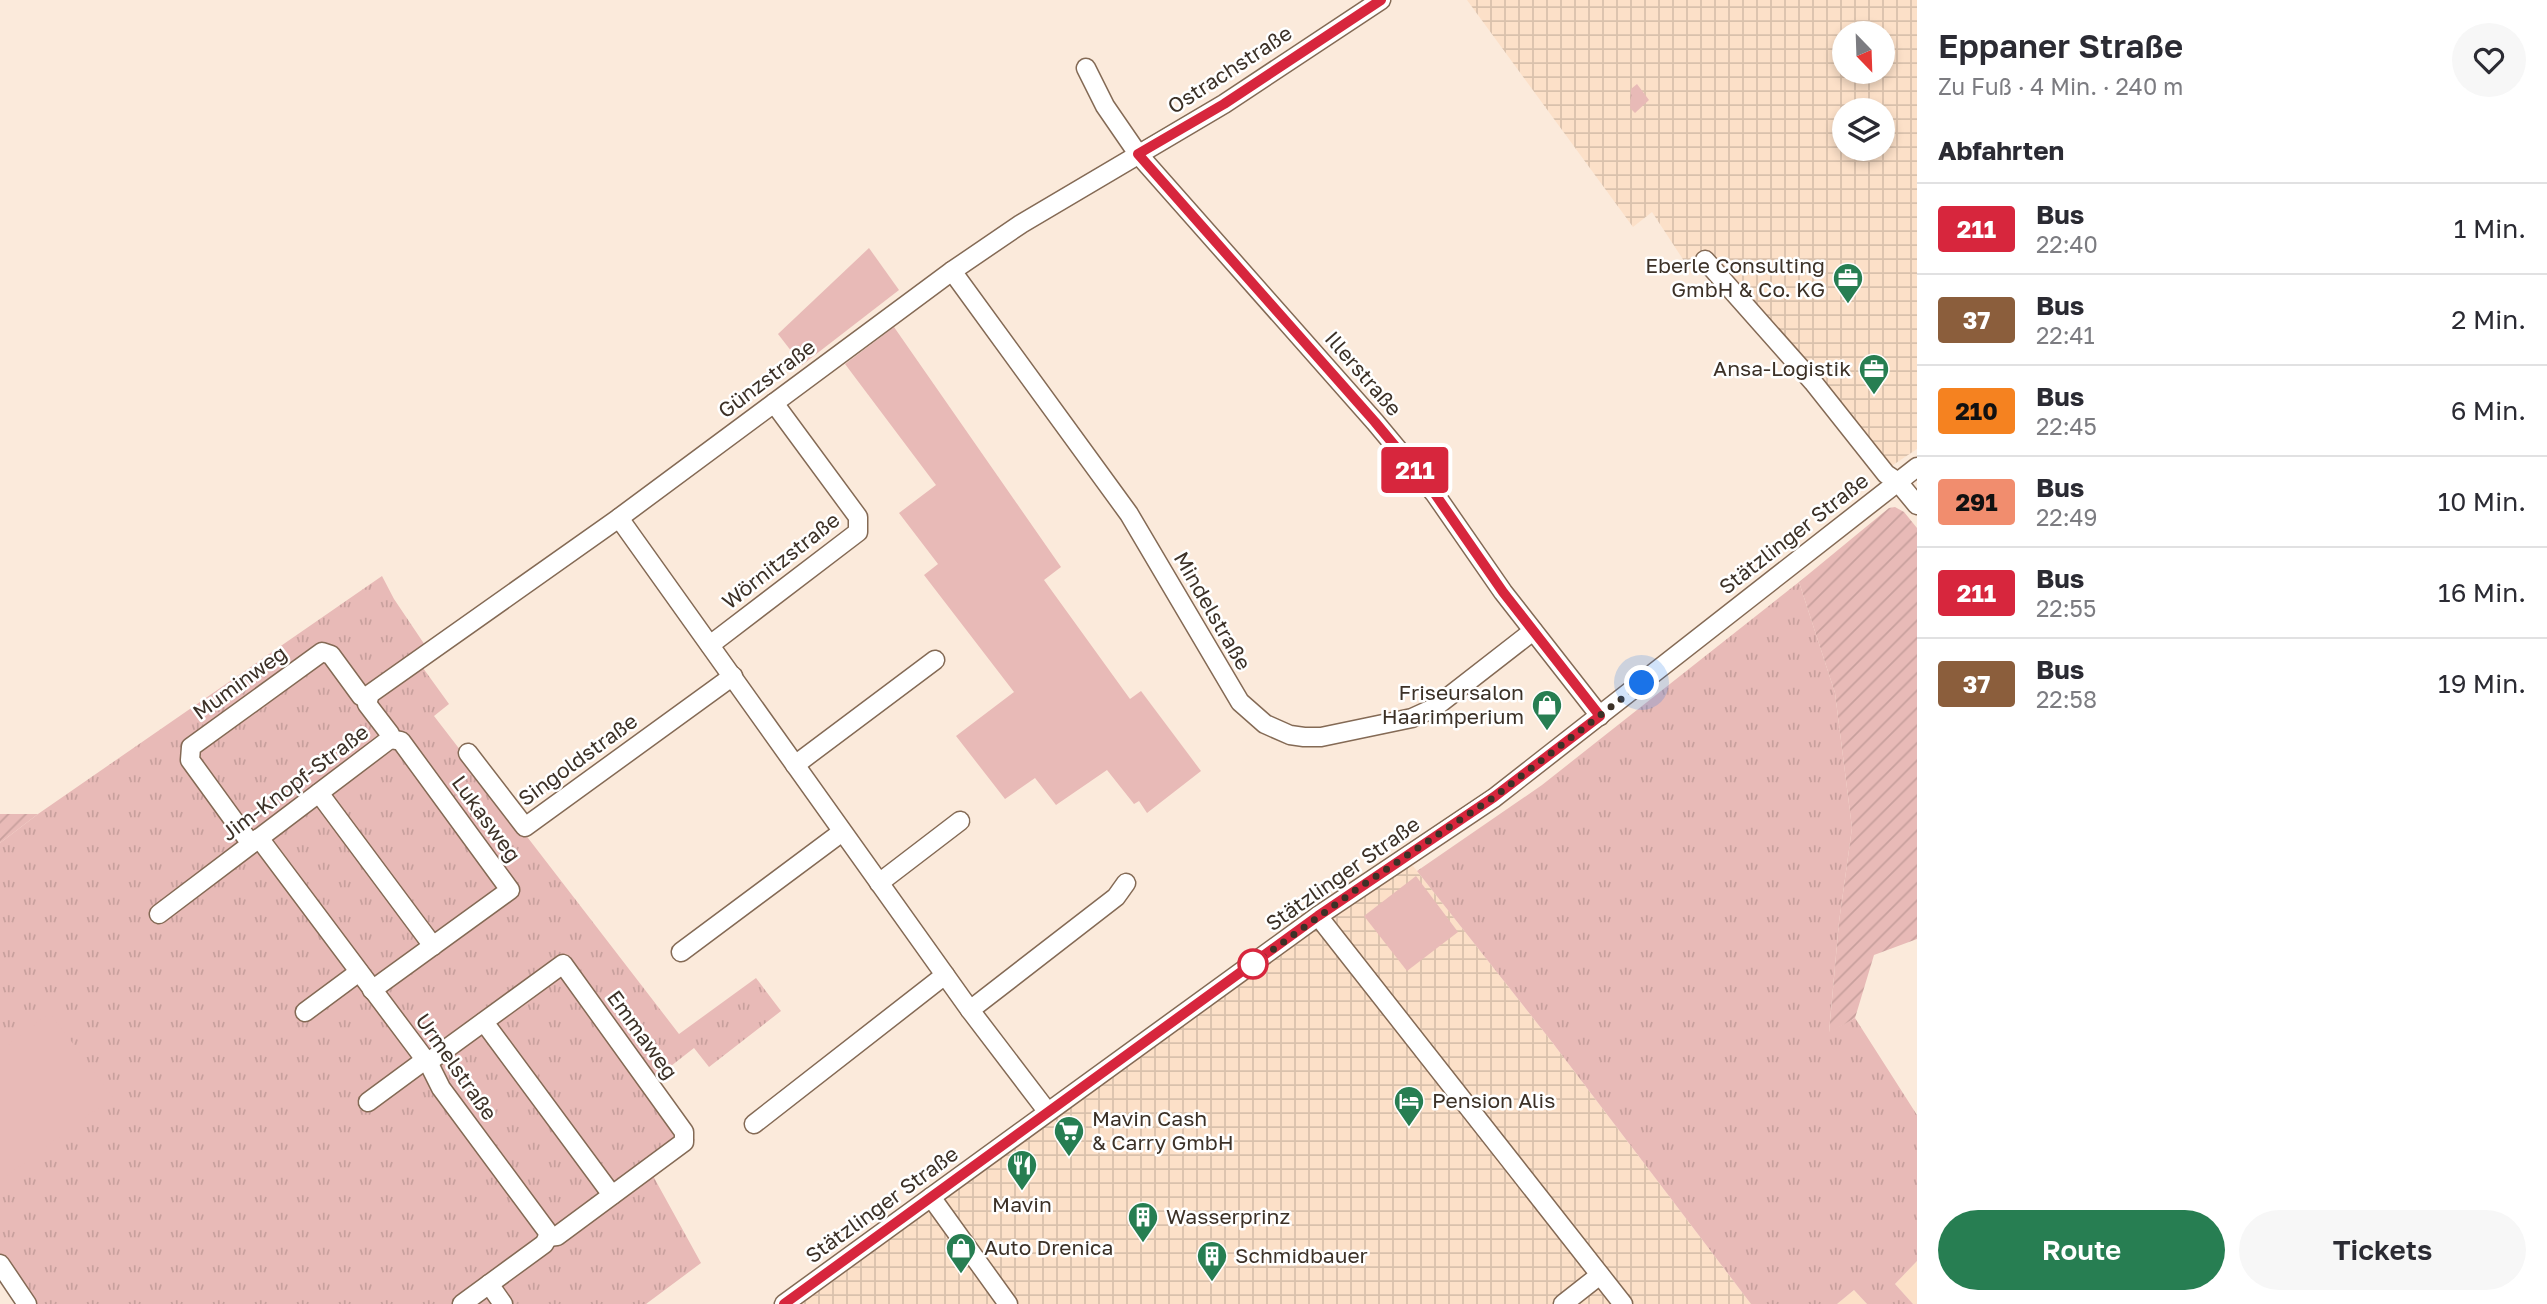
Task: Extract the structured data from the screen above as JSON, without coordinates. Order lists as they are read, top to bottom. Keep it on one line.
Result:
{"streets":{"street":["Ostrachstraße","Illerstraße","Günzstraße","Stätzlinger Straße","Wörnitzstraße","Mindelstraße","Muminweg","Singoldstraße","Jim-Knopf-Straße","Lukasweg","Emmaweg","Urmelstraße"]},"crossings":[["Ostrachstraße","Illerstraße"],["Ostrachstraße","Günzstraße"],["Illerstraße","Günzstraße"],["Illerstraße","Stätzlinger Straße"],["Illerstraße","Mindelstraße"],["Günzstraße","Wörnitzstraße"],["Günzstraße","Mindelstraße"],["Günzstraße","Jim-Knopf-Straße"],["Muminweg","Jim-Knopf-Straße"],["Muminweg","Urmelstraße"],["Jim-Knopf-Straße","Lukasweg"],["Jim-Knopf-Straße","Urmelstraße"],["Lukasweg","Urmelstraße"],["Emmaweg","Urmelstraße"]],"places":{"office":["Eberle Consulting GmbH & Co. KG","Ansa-Logistik"],"shop":["Friseursalon Haarimperium","Auto Drenica"],"hotel":["Pension Alis"],"supermarket":["Mavin Cash & Carry GmbH"],"restaurant":["Mavin"],"building":["Wasserprinz","Schmidbauer"]},"lines":["bus line 211"],"north":"bottom right","page":{"on_map":"211","heading":[["Eppaner Straße","Zu Fuß · 4 Min. · 240 m"],"Abfahrten"],"list":[{"mark":"211","name":"Bus","note":"22:40","value":"1 Min."},{"mark":"37","name":"Bus","note":"22:41","value":"2 Min."},{"mark":"210","name":"Bus","note":"22:45","value":"6 Min."},{"mark":"291","name":"Bus","note":"22:49","value":"10 Min."},{"mark":"211","name":"Bus","note":"22:55","value":"16 Min."},{"mark":"37","name":"Bus","note":"22:58","value":"19 Min."}],"buttons":["Route","Tickets"]}}
